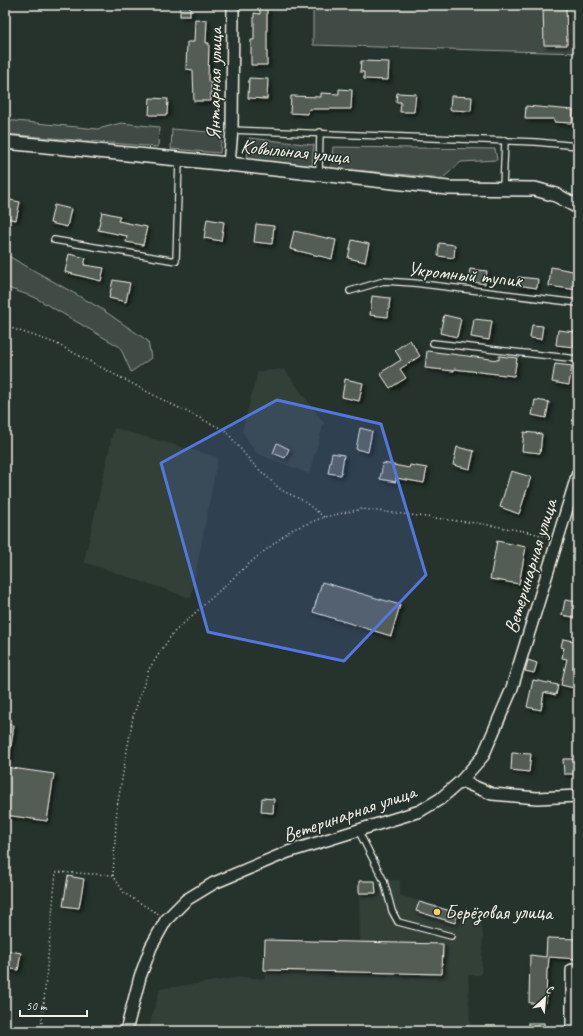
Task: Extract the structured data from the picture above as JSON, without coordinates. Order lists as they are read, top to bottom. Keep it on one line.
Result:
{"streets":{"street":["Янтарная улица","Ковыльная улица","Ветеринарная улица"],"lane":["Укромный тупик"]},"crossings":[["Янтарная улица","Ковыльная улица"]],"places":["Берёзовая улица"],"scale_bar":"50 m","north":"top right"}
